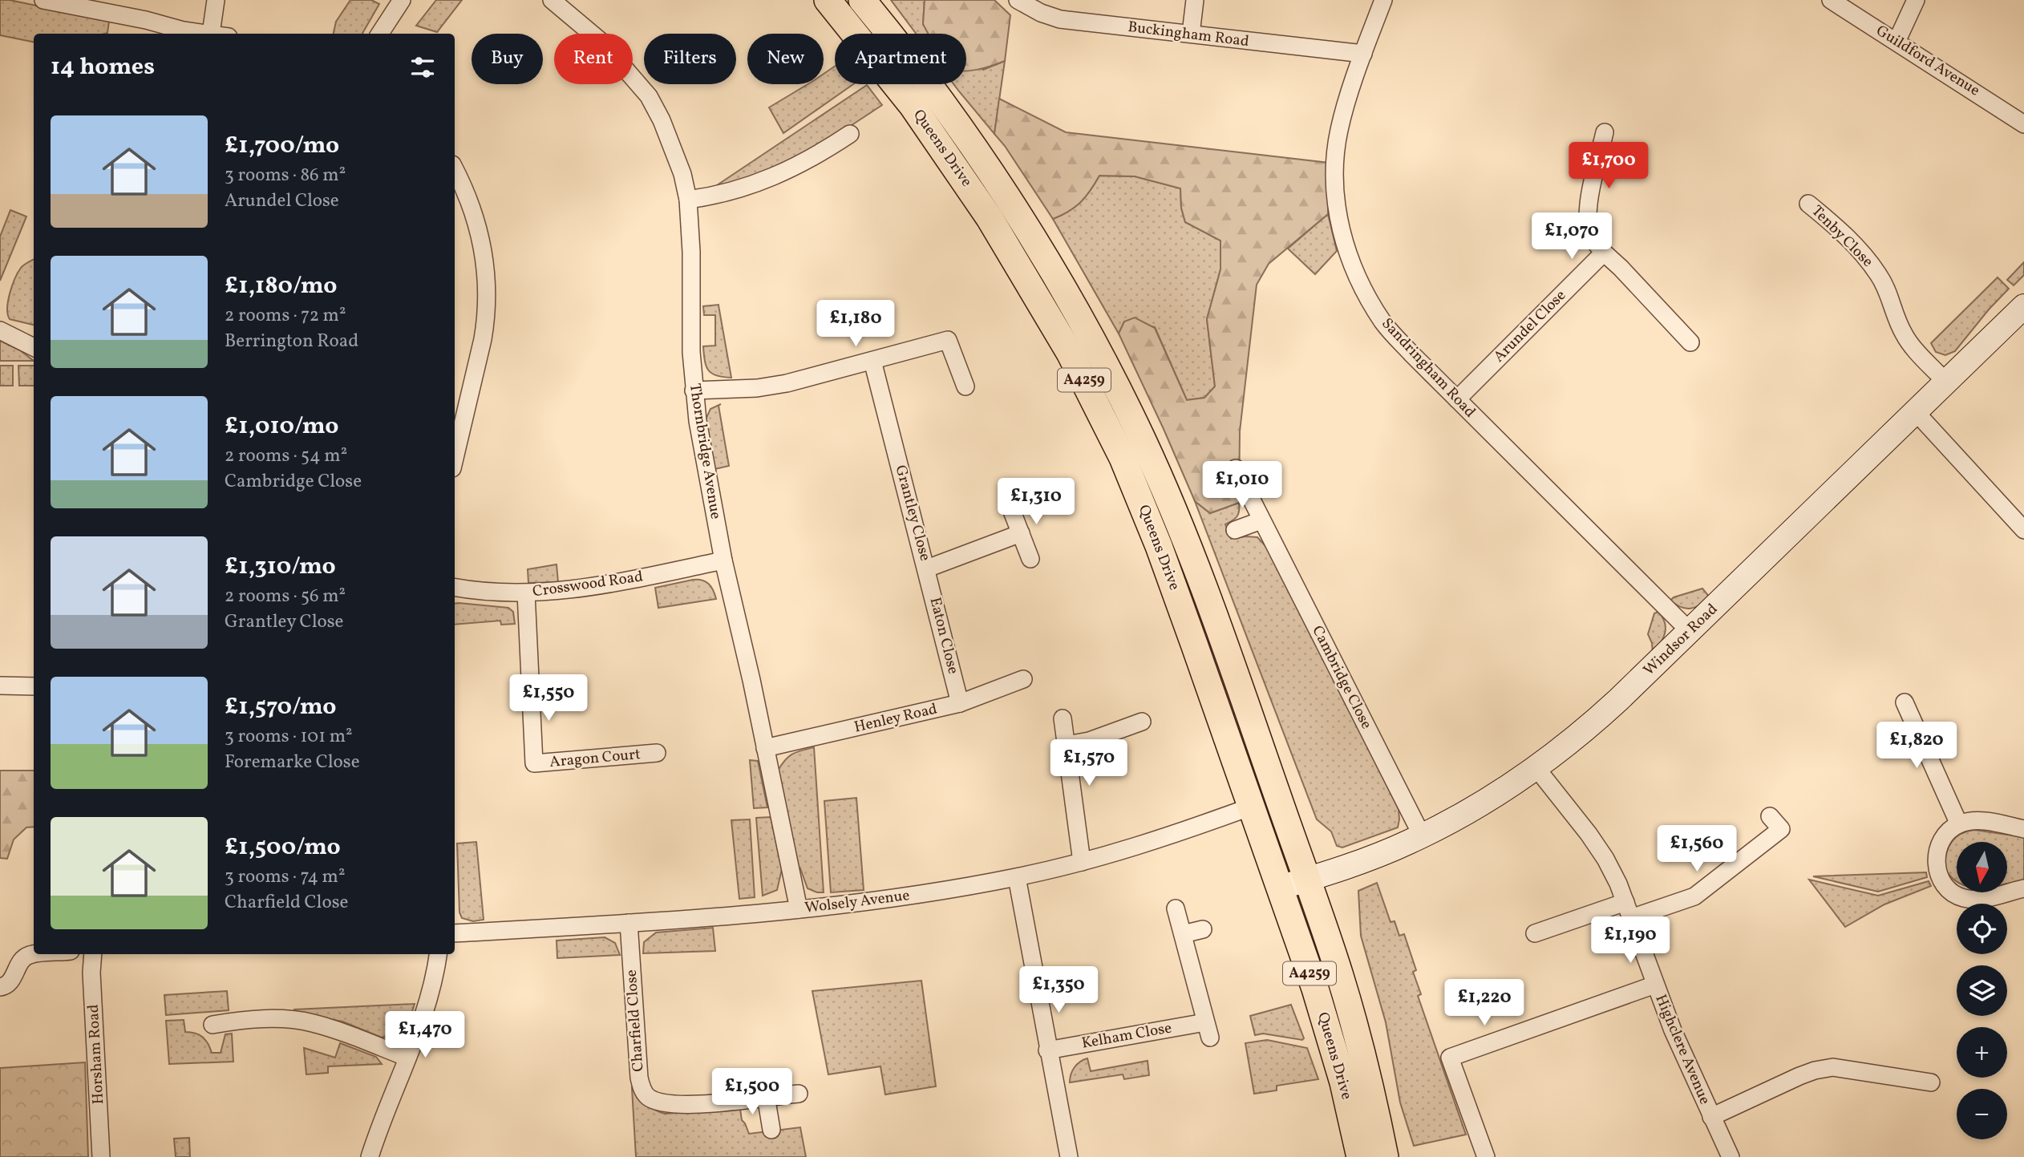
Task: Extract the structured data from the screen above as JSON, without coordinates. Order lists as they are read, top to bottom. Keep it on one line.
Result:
{"streets":{"main road":["Queens Drive","A4259"],"street":["Buckingham Road","Guildford Avenue","Tenby Close","Arundel Close","Sandringham Road","Thornbridge Avenue","Grantley Close","Crosswood Road","Eaton Close","Windsor Road","Cambridge Close","Henley Road","Aragon Court","Wolsely Avenue","Charfield Close","Kelham Close","Highclere Avenue","Horsham Road"]},"crossings":[["Buckingham Road","Sandringham Road"],["Queens Drive","Windsor Road"],["Queens Drive","Wolsely Avenue"],["Tenby Close","Windsor Road"],["Arundel Close","Sandringham Road"],["Sandringham Road","Windsor Road"],["Thornbridge Avenue","Crosswood Road"],["Thornbridge Avenue","Henley Road"],["Thornbridge Avenue","Wolsely Avenue"],["Grantley Close","Eaton Close"],["Crosswood Road","Aragon Court"],["Eaton Close","Henley Road"],["Windsor Road","Cambridge Close"],["Windsor Road","Highclere Avenue"],["Wolsely Avenue","Charfield Close"]],"north":"bottom","page":{"chip":["Buy","Rent","Filters","New","Apartment"],"heading":"14 homes","list":[{"name":"£1,700/mo","note":"3 rooms · 86 m² · Arundel Close"},{"name":"£1,180/mo","note":"2 rooms · 72 m² · Berrington Road"},{"name":"£1,010/mo","note":"2 rooms · 54 m² · Cambridge Close"},{"name":"£1,310/mo","note":"2 rooms · 56 m² · Grantley Close"},{"name":"£1,570/mo","note":"3 rooms · 101 m² · Foremarke Close"},{"name":"£1,500/mo","note":"3 rooms · 74 m² · Charfield Close"}],"price":["£1,700","£1,070","£1,180","£1,010","£1,310","£1,550","£1,820","£1,570","£1,560","£1,190","£1,350","£1,220","£1,470","£1,500"],"map_buttons":["+","−"]}}
